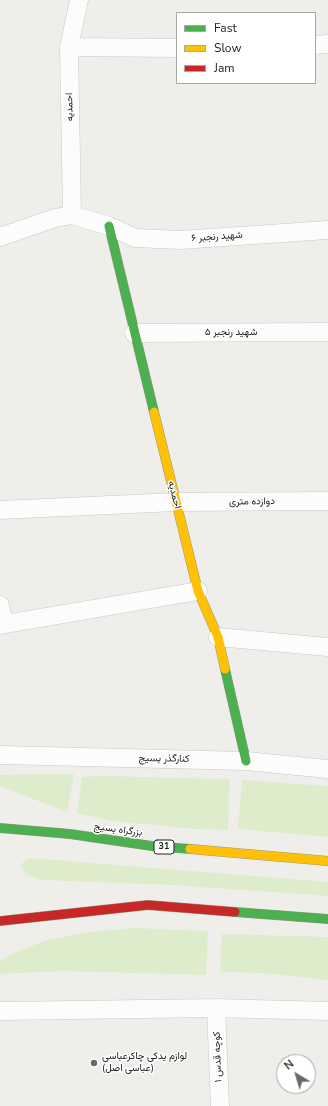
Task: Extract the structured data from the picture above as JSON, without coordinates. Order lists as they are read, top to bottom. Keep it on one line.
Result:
{"streets":{"main road":["احمدیه","بزرگراه بسیج","31"],"street":["شهید رنجبر ۶","شهید رنجبر ۵","دوازده متری","کنارگذر بسیج","کوچه قدس ۱"]},"crossings":[["احمدیه","شهید رنجبر ۶"],["احمدیه","شهید رنجبر ۵"],["احمدیه","دوازده متری"],["احمدیه","کنارگذر بسیج"]],"places":["لوازم یدکی چاکرعباسی (عباسی اصل)"],"legend":["Fast","Slow","Jam"],"north":"top left"}
